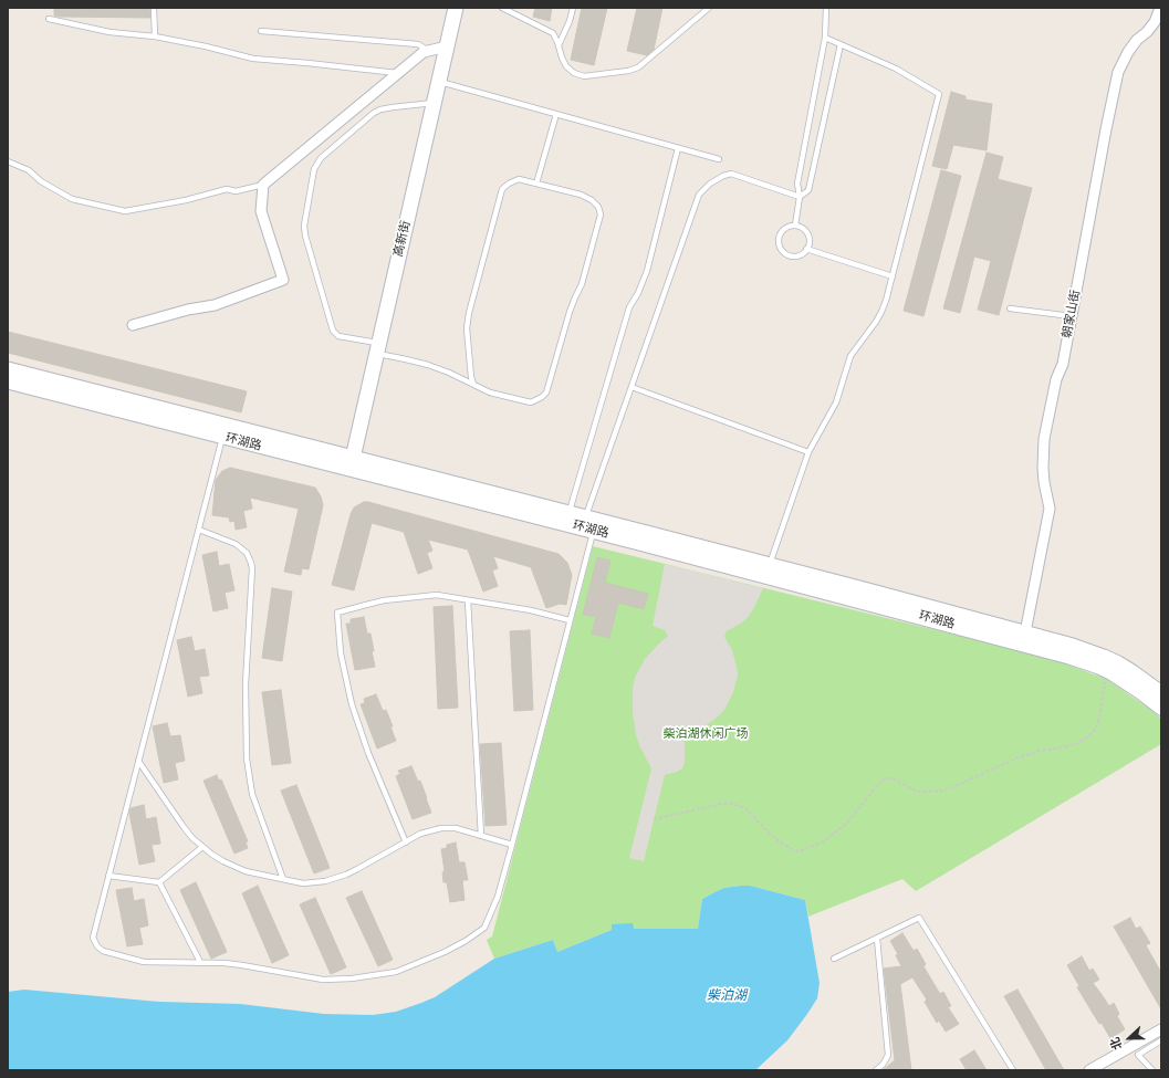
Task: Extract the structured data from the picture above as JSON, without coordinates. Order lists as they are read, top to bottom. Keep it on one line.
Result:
{"streets":{"street":["高新街","朝家山街","环湖路"]},"crossings":[["高新街","环湖路"],["朝家山街","环湖路"]],"water":["柴泊湖"],"parks":["柴泊湖休闲广场"],"north":"left"}
